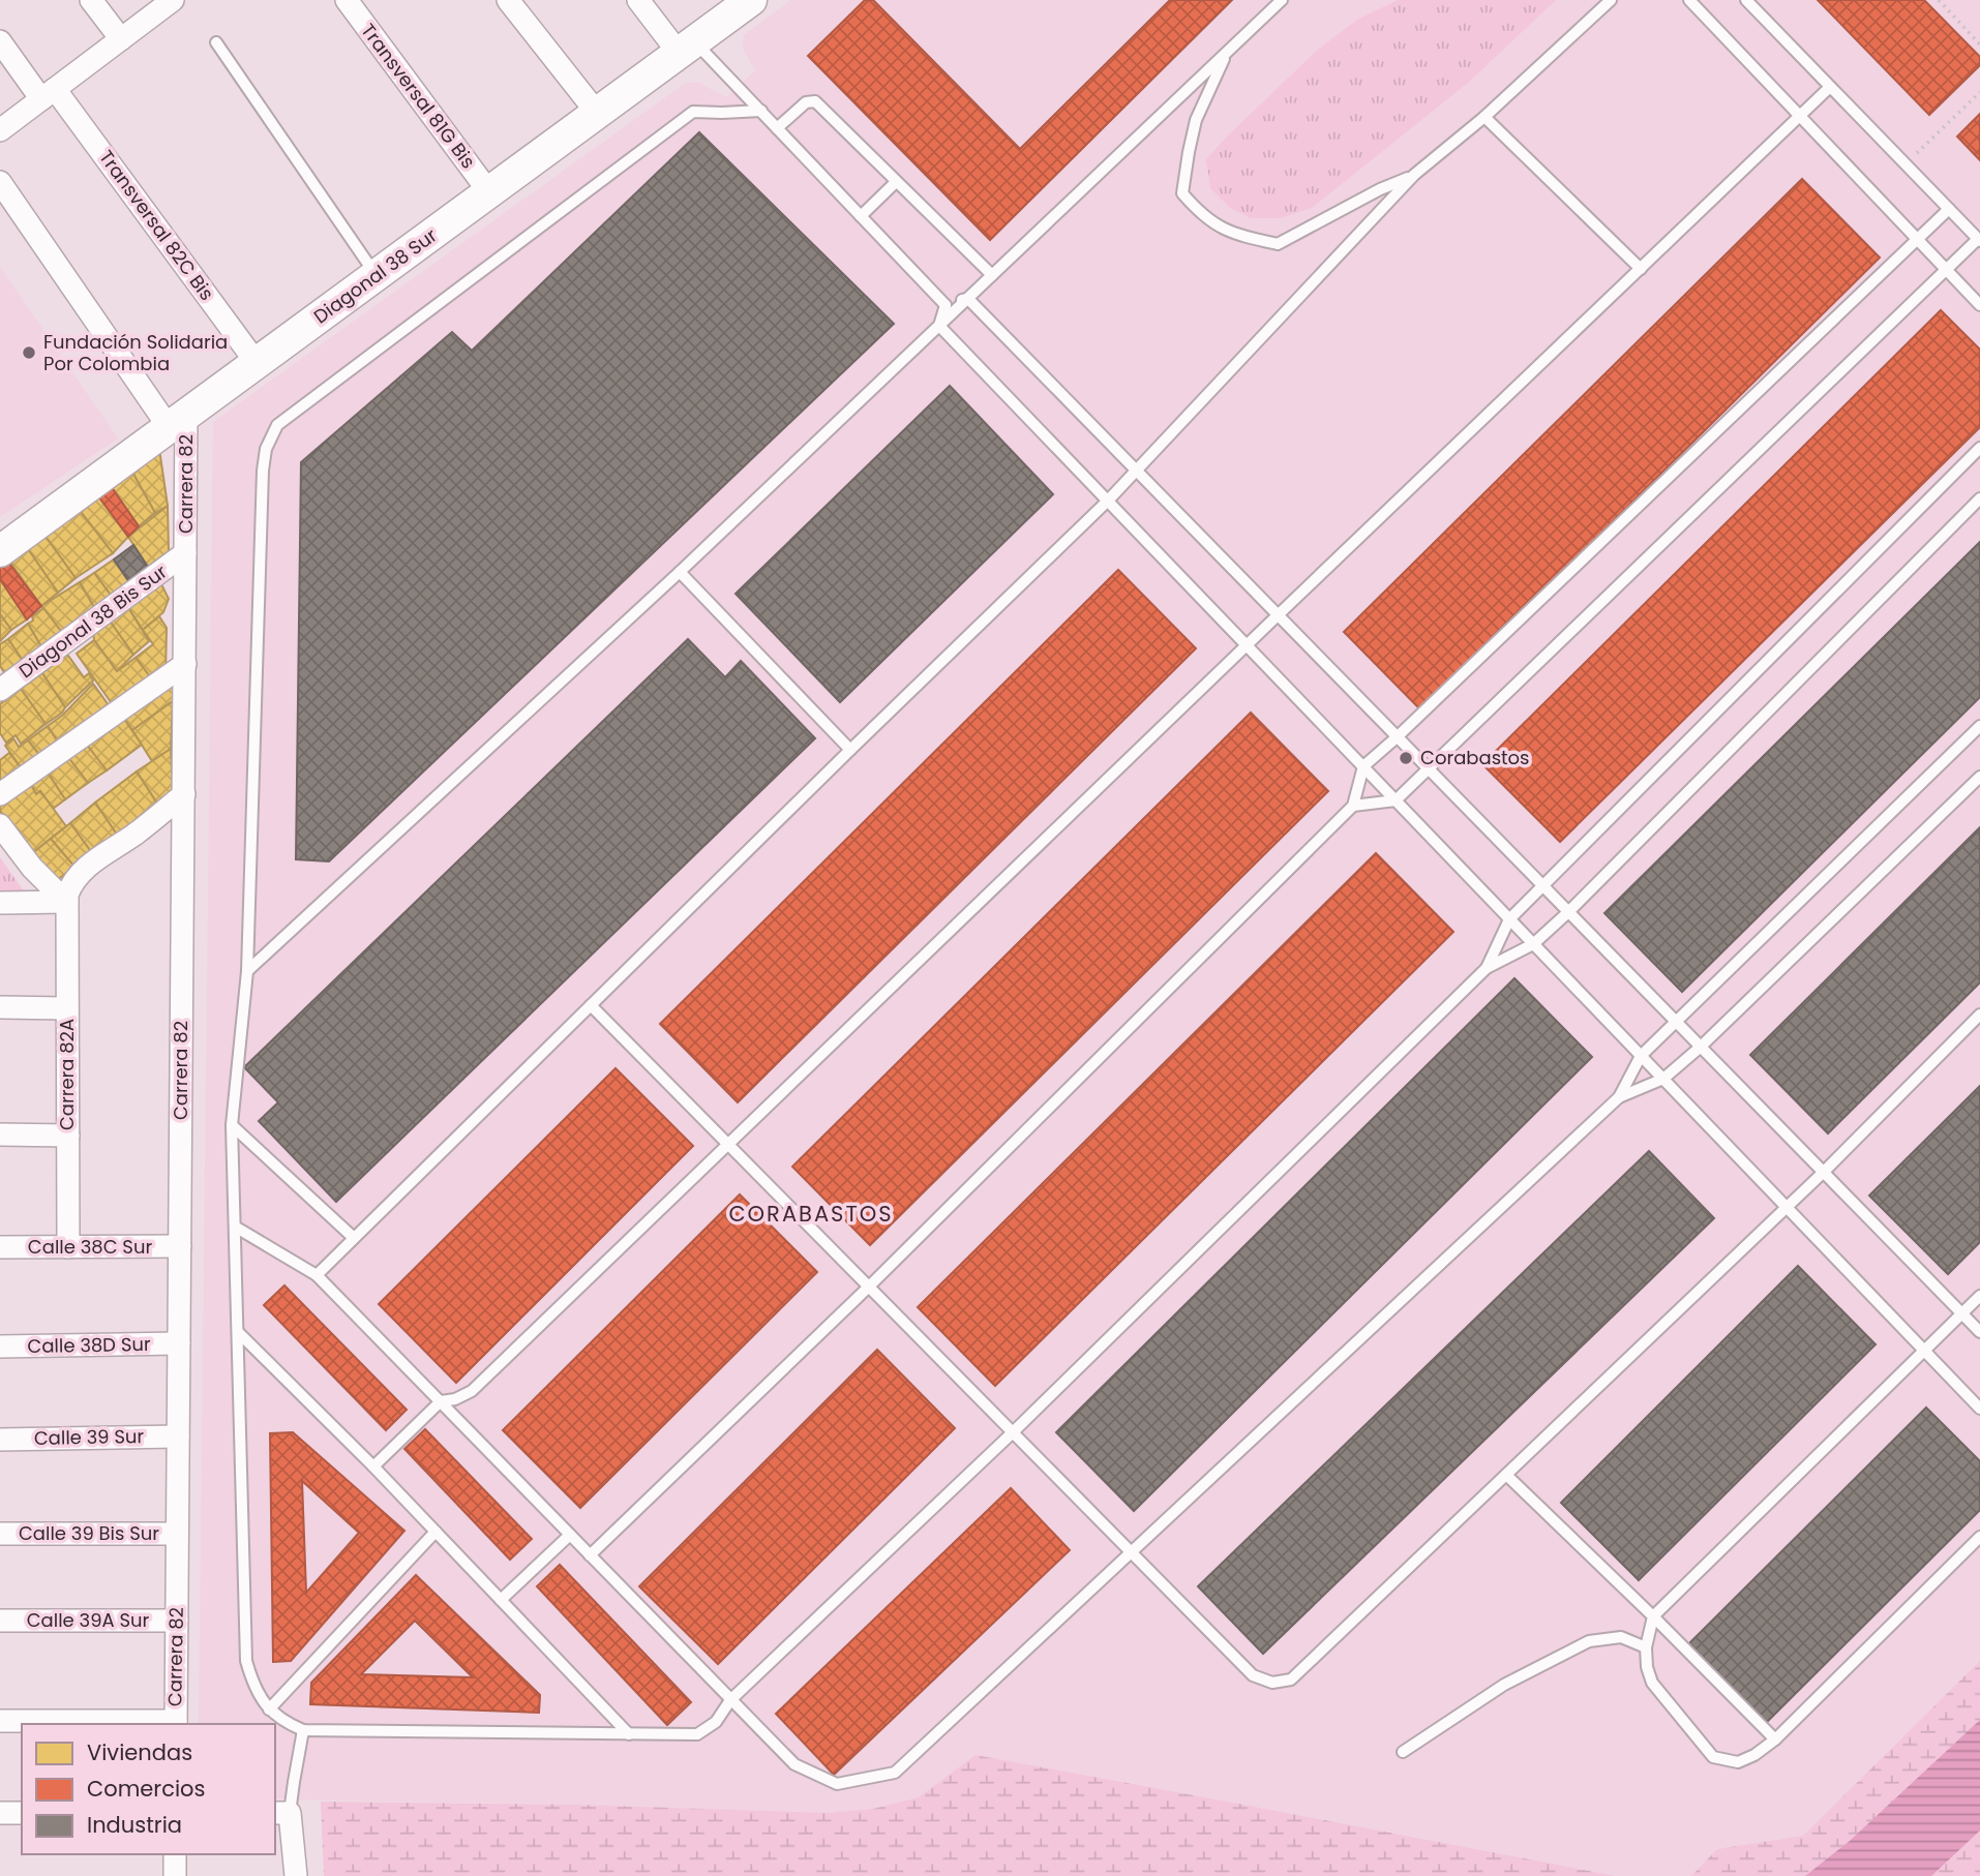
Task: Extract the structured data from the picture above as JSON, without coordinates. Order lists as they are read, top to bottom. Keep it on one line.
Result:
{"streets":{"street":["Transversal 81G Bis","Transversal 82C Bis","Diagonal 38 Sur","Carrera 82","Diagonal 38 Bis Sur","Carrera 82A","Calle 38C Sur","Calle 38D Sur","Calle 39 Sur","Calle 39 Bis Sur","Calle 39A Sur"]},"crossings":[["Transversal 81G Bis","Diagonal 38 Sur"],["Transversal 82C Bis","Diagonal 38 Sur"],["Diagonal 38 Sur","Carrera 82"],["Carrera 82","Diagonal 38 Bis Sur"],["Carrera 82","Calle 38C Sur"],["Carrera 82","Calle 38D Sur"],["Carrera 82","Calle 39 Sur"],["Carrera 82","Calle 39 Bis Sur"],["Carrera 82","Calle 39A Sur"],["Carrera 82A","Calle 38C Sur"]],"districts":["CORABASTOS"],"places":["Fundación Solidaria Por Colombia","Corabastos"],"legend":["Viviendas","Comercios","Industria"]}
